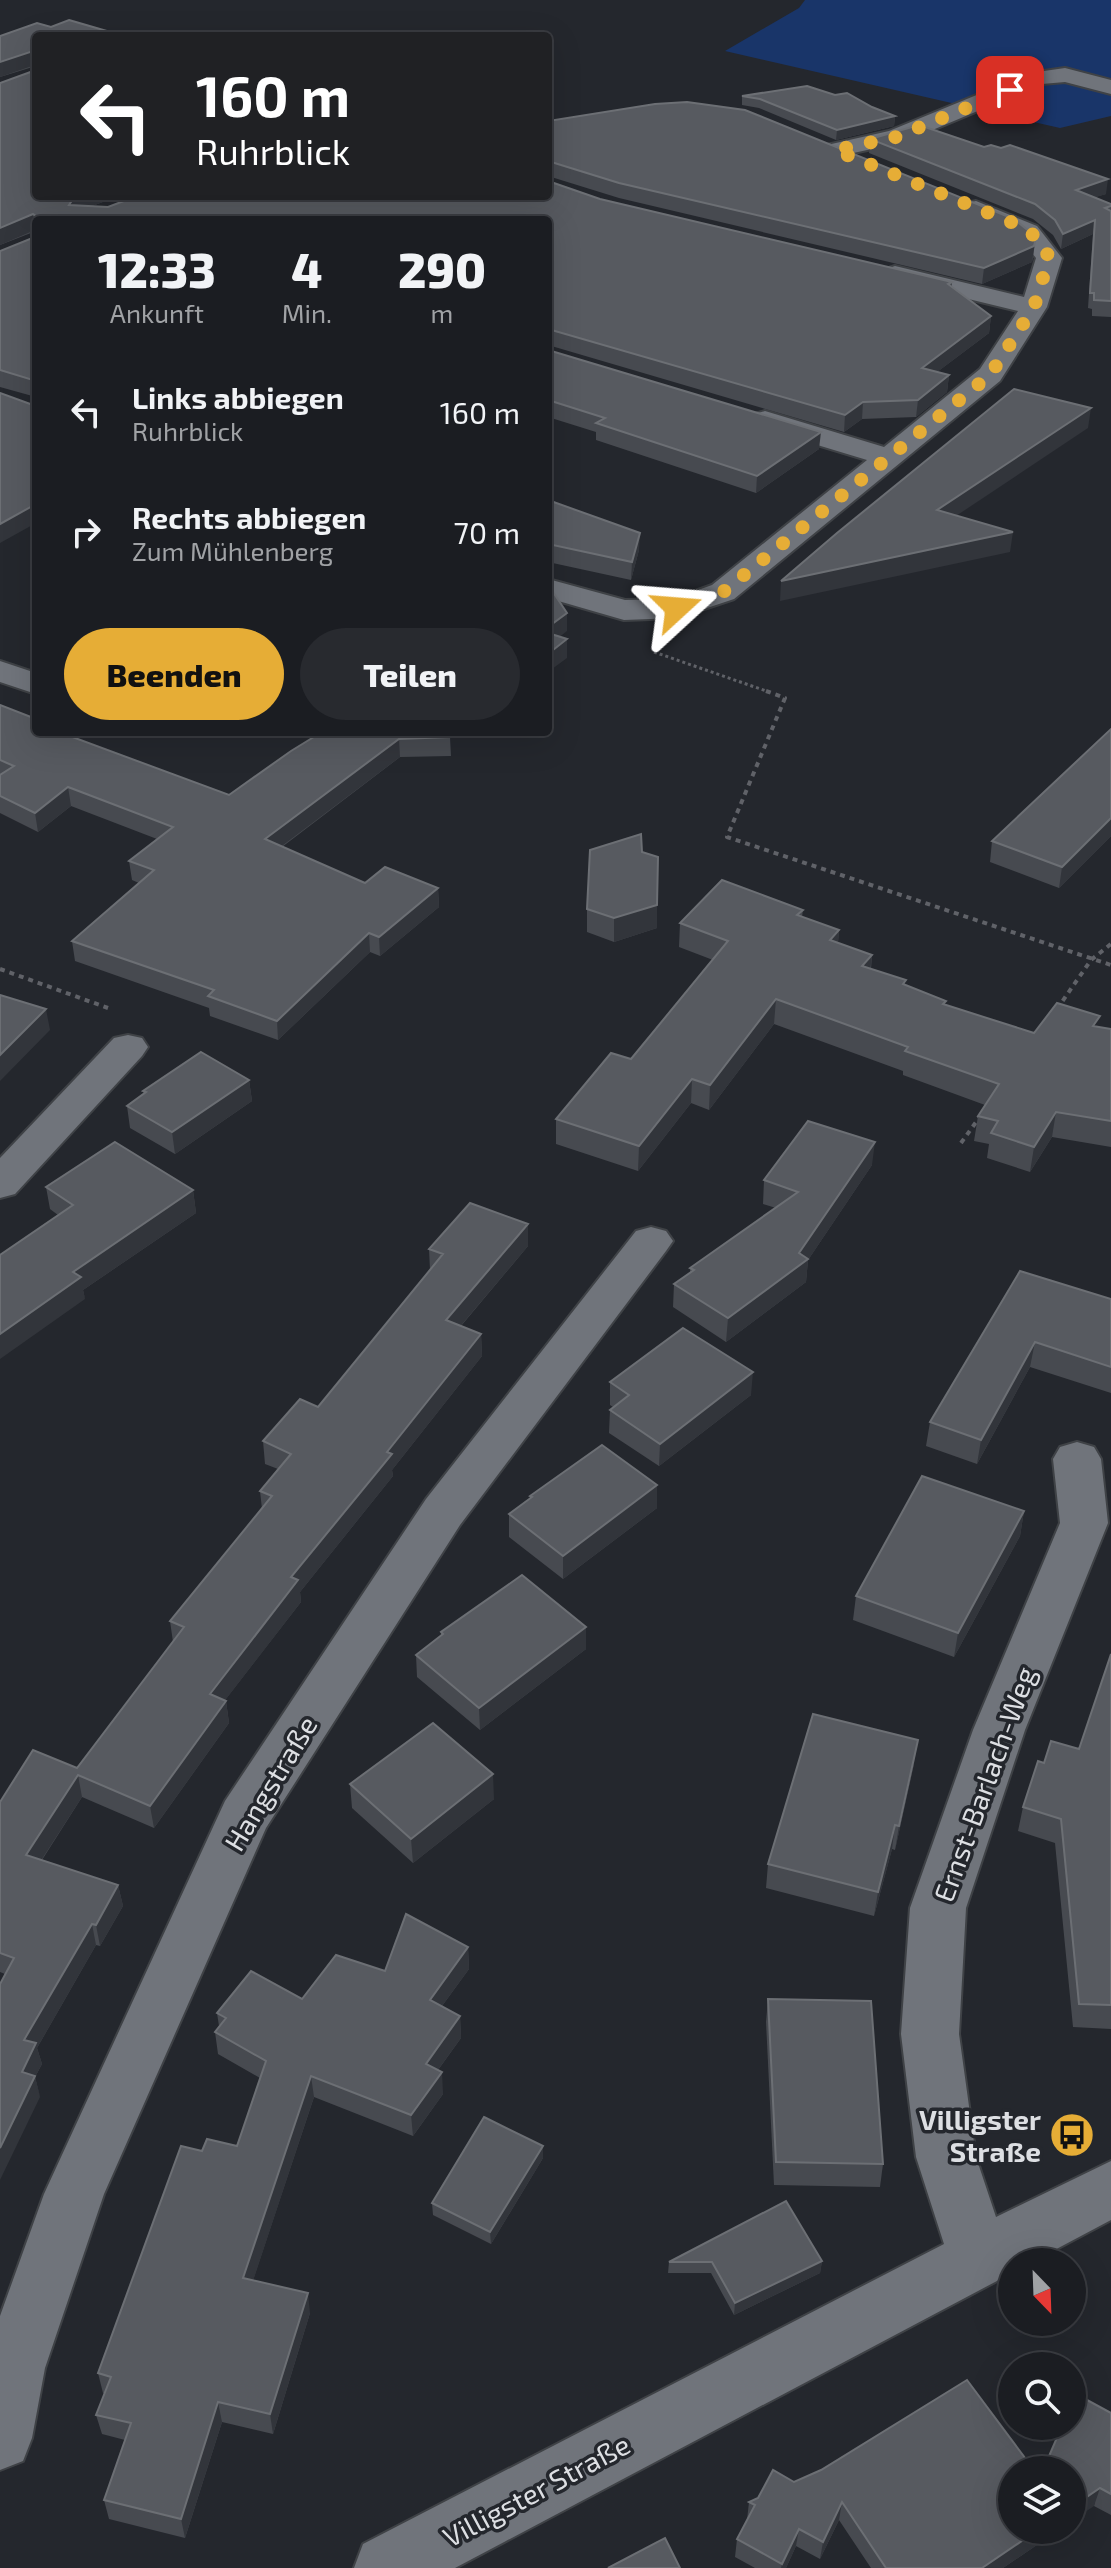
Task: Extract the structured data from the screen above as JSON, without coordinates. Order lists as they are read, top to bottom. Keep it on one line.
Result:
{"streets":{"street":["Hangstraße","Ernst-Barlach-Weg","Villigster Straße"]},"crossings":[["Ernst-Barlach-Weg","Villigster Straße"]],"places":{"bus stop":["Villigster Straße"]},"north":"bottom right","page":{"turn":["160 m","Ruhrblick"],"eta":["12:33","Ankunft","4","Min.","290","m"],"list":[{"name":"Links abbiegen","note":"Ruhrblick","value":"160 m"},{"name":"Rechts abbiegen","note":"Zum Mühlenberg","value":"70 m"}],"buttons":["Beenden","Teilen"]}}
